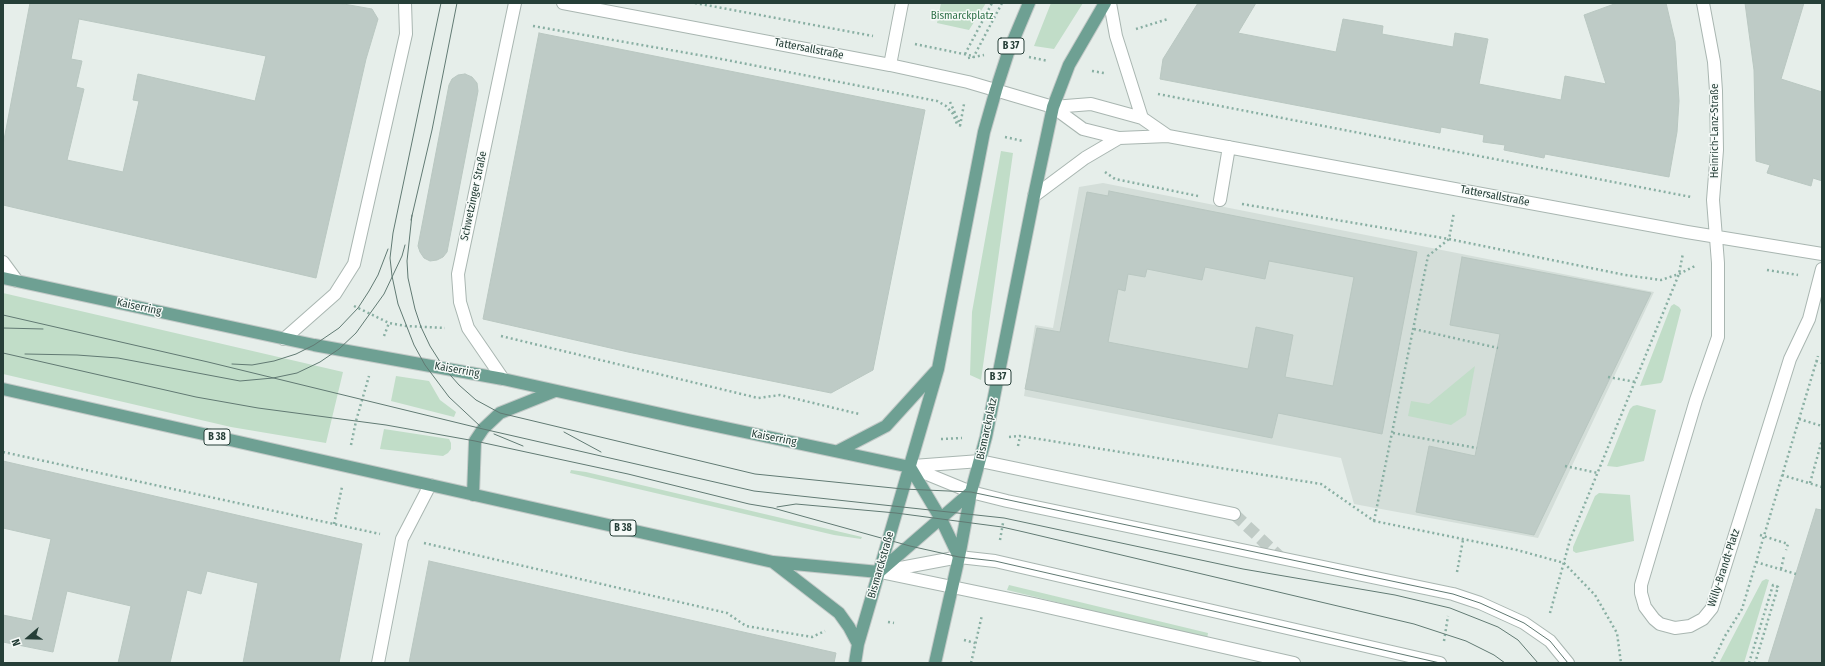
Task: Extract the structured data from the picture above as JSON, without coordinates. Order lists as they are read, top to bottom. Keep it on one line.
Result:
{"streets":{"main road":["B 37","Kaiserring","Bismarckplatz","B 38","Bismarckstraße"],"street":["Tattersallstraße","Heinrich-Lanz-Straße","Schwetzinger Straße","Willy-Brandt-Platz"]},"crossings":[["B 37","Tattersallstraße"],["B 37","Kaiserring"],["B 37","Bismarckplatz"],["B 37","Bismarckstraße"],["Tattersallstraße","Heinrich-Lanz-Straße"],["Tattersallstraße","Bismarckplatz"],["Tattersallstraße","Willy-Brandt-Platz"],["Heinrich-Lanz-Straße","Willy-Brandt-Platz"],["Schwetzinger Straße","Kaiserring"],["Kaiserring","Bismarckstraße"],["B 38","Bismarckstraße"]],"parks":["Bismarckplatz"],"north":"left"}
